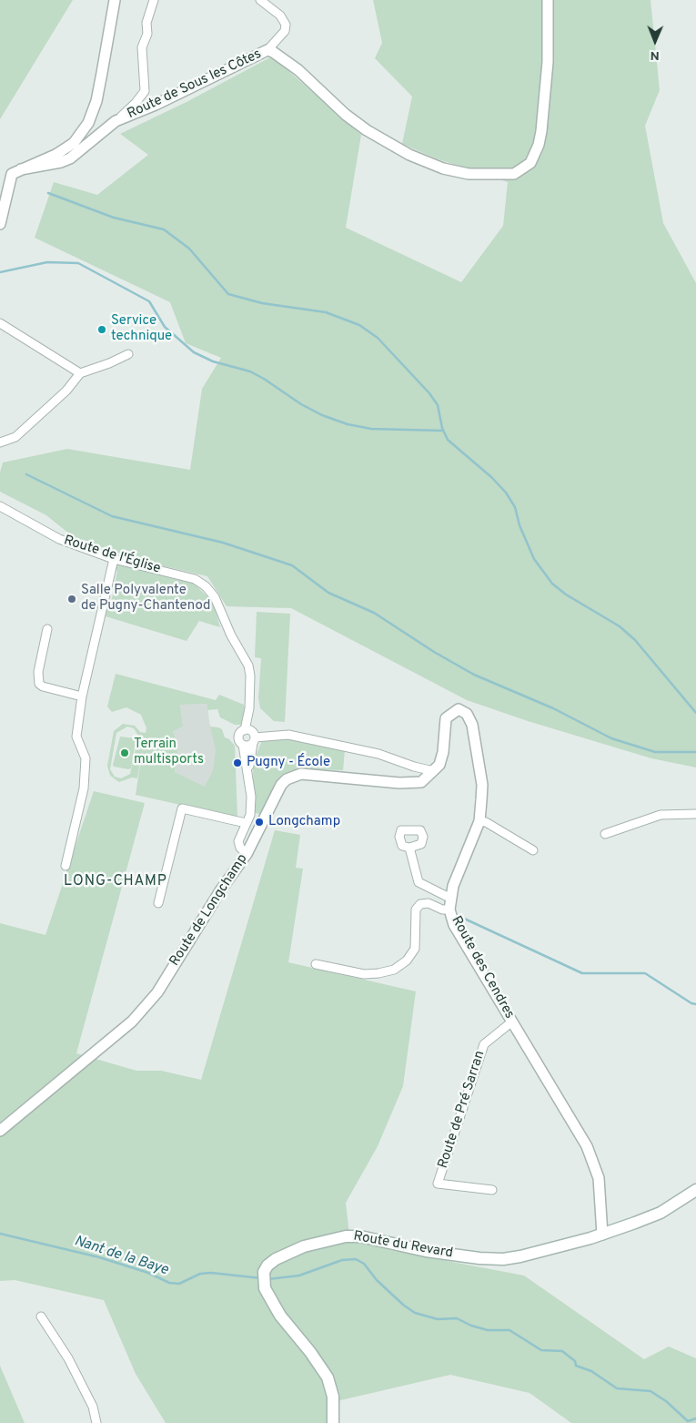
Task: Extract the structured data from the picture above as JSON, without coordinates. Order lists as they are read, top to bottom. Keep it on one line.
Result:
{"streets":{"main road":["Route du Revard"],"street":["Route de Sous les Côtes","Route de l'Église","Route de Longchamp","Route des Cendres","Route de Pré Sarran"]},"crossings":[["Route de Longchamp","Route des Cendres"],["Route des Cendres","Route de Pré Sarran"],["Route des Cendres","Route du Revard"]],"districts":["LONG-CHAMP"],"water":["Nant de la Baye"],"places":["Service technique","Salle Polyvalente de Pugny-Chantenod","Terrain multisports","Pugny - École","Longchamp"],"north":"bottom"}
